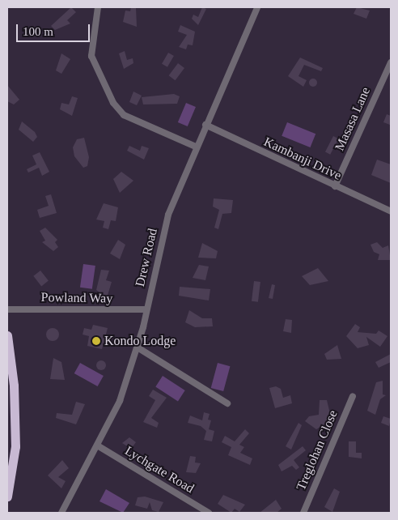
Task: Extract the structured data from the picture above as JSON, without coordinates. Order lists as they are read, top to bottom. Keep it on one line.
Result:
{"streets":{"street":["Masasa Lane","Kambanji Drive","Drew Road","Powland Way","Treglohan Close","Lychgate Road"]},"crossings":[["Masasa Lane","Kambanji Drive"],["Kambanji Drive","Drew Road"],["Drew Road","Powland Way"],["Drew Road","Lychgate Road"]],"places":["Kondo Lodge"],"scale_bar":"100 m"}
